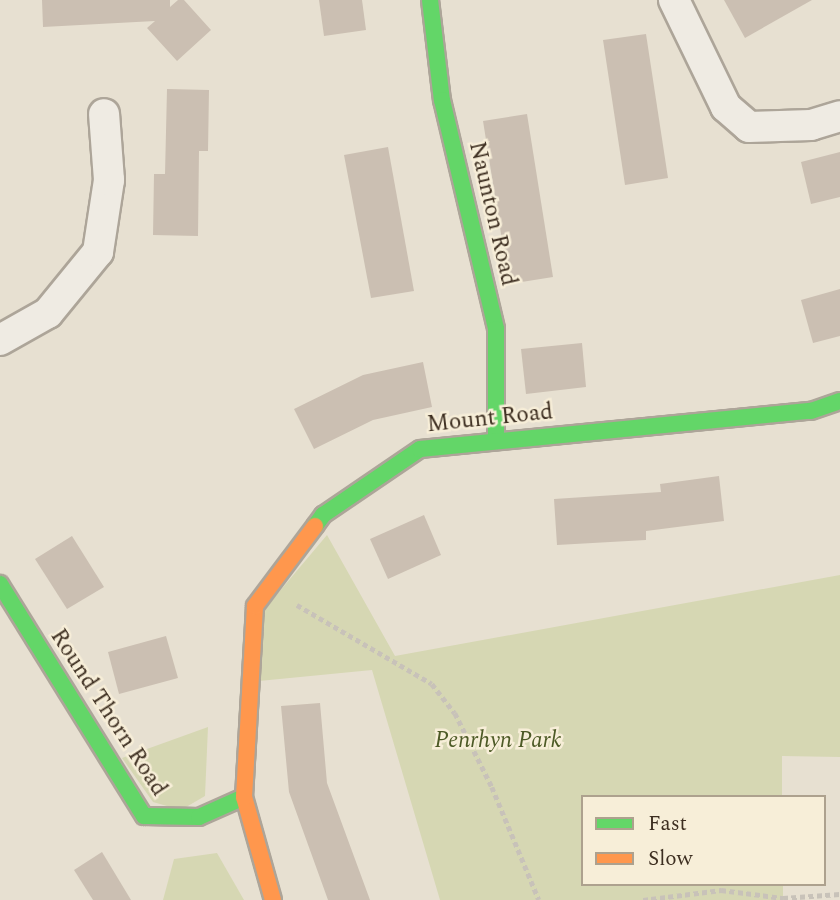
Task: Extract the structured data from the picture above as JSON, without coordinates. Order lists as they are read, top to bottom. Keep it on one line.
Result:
{"streets":{"street":["Naunton Road","Mount Road","Round Thorn Road"]},"crossings":[["Naunton Road","Mount Road"],["Mount Road","Round Thorn Road"]],"parks":["Penrhyn Park"],"legend":["Fast","Slow"]}
